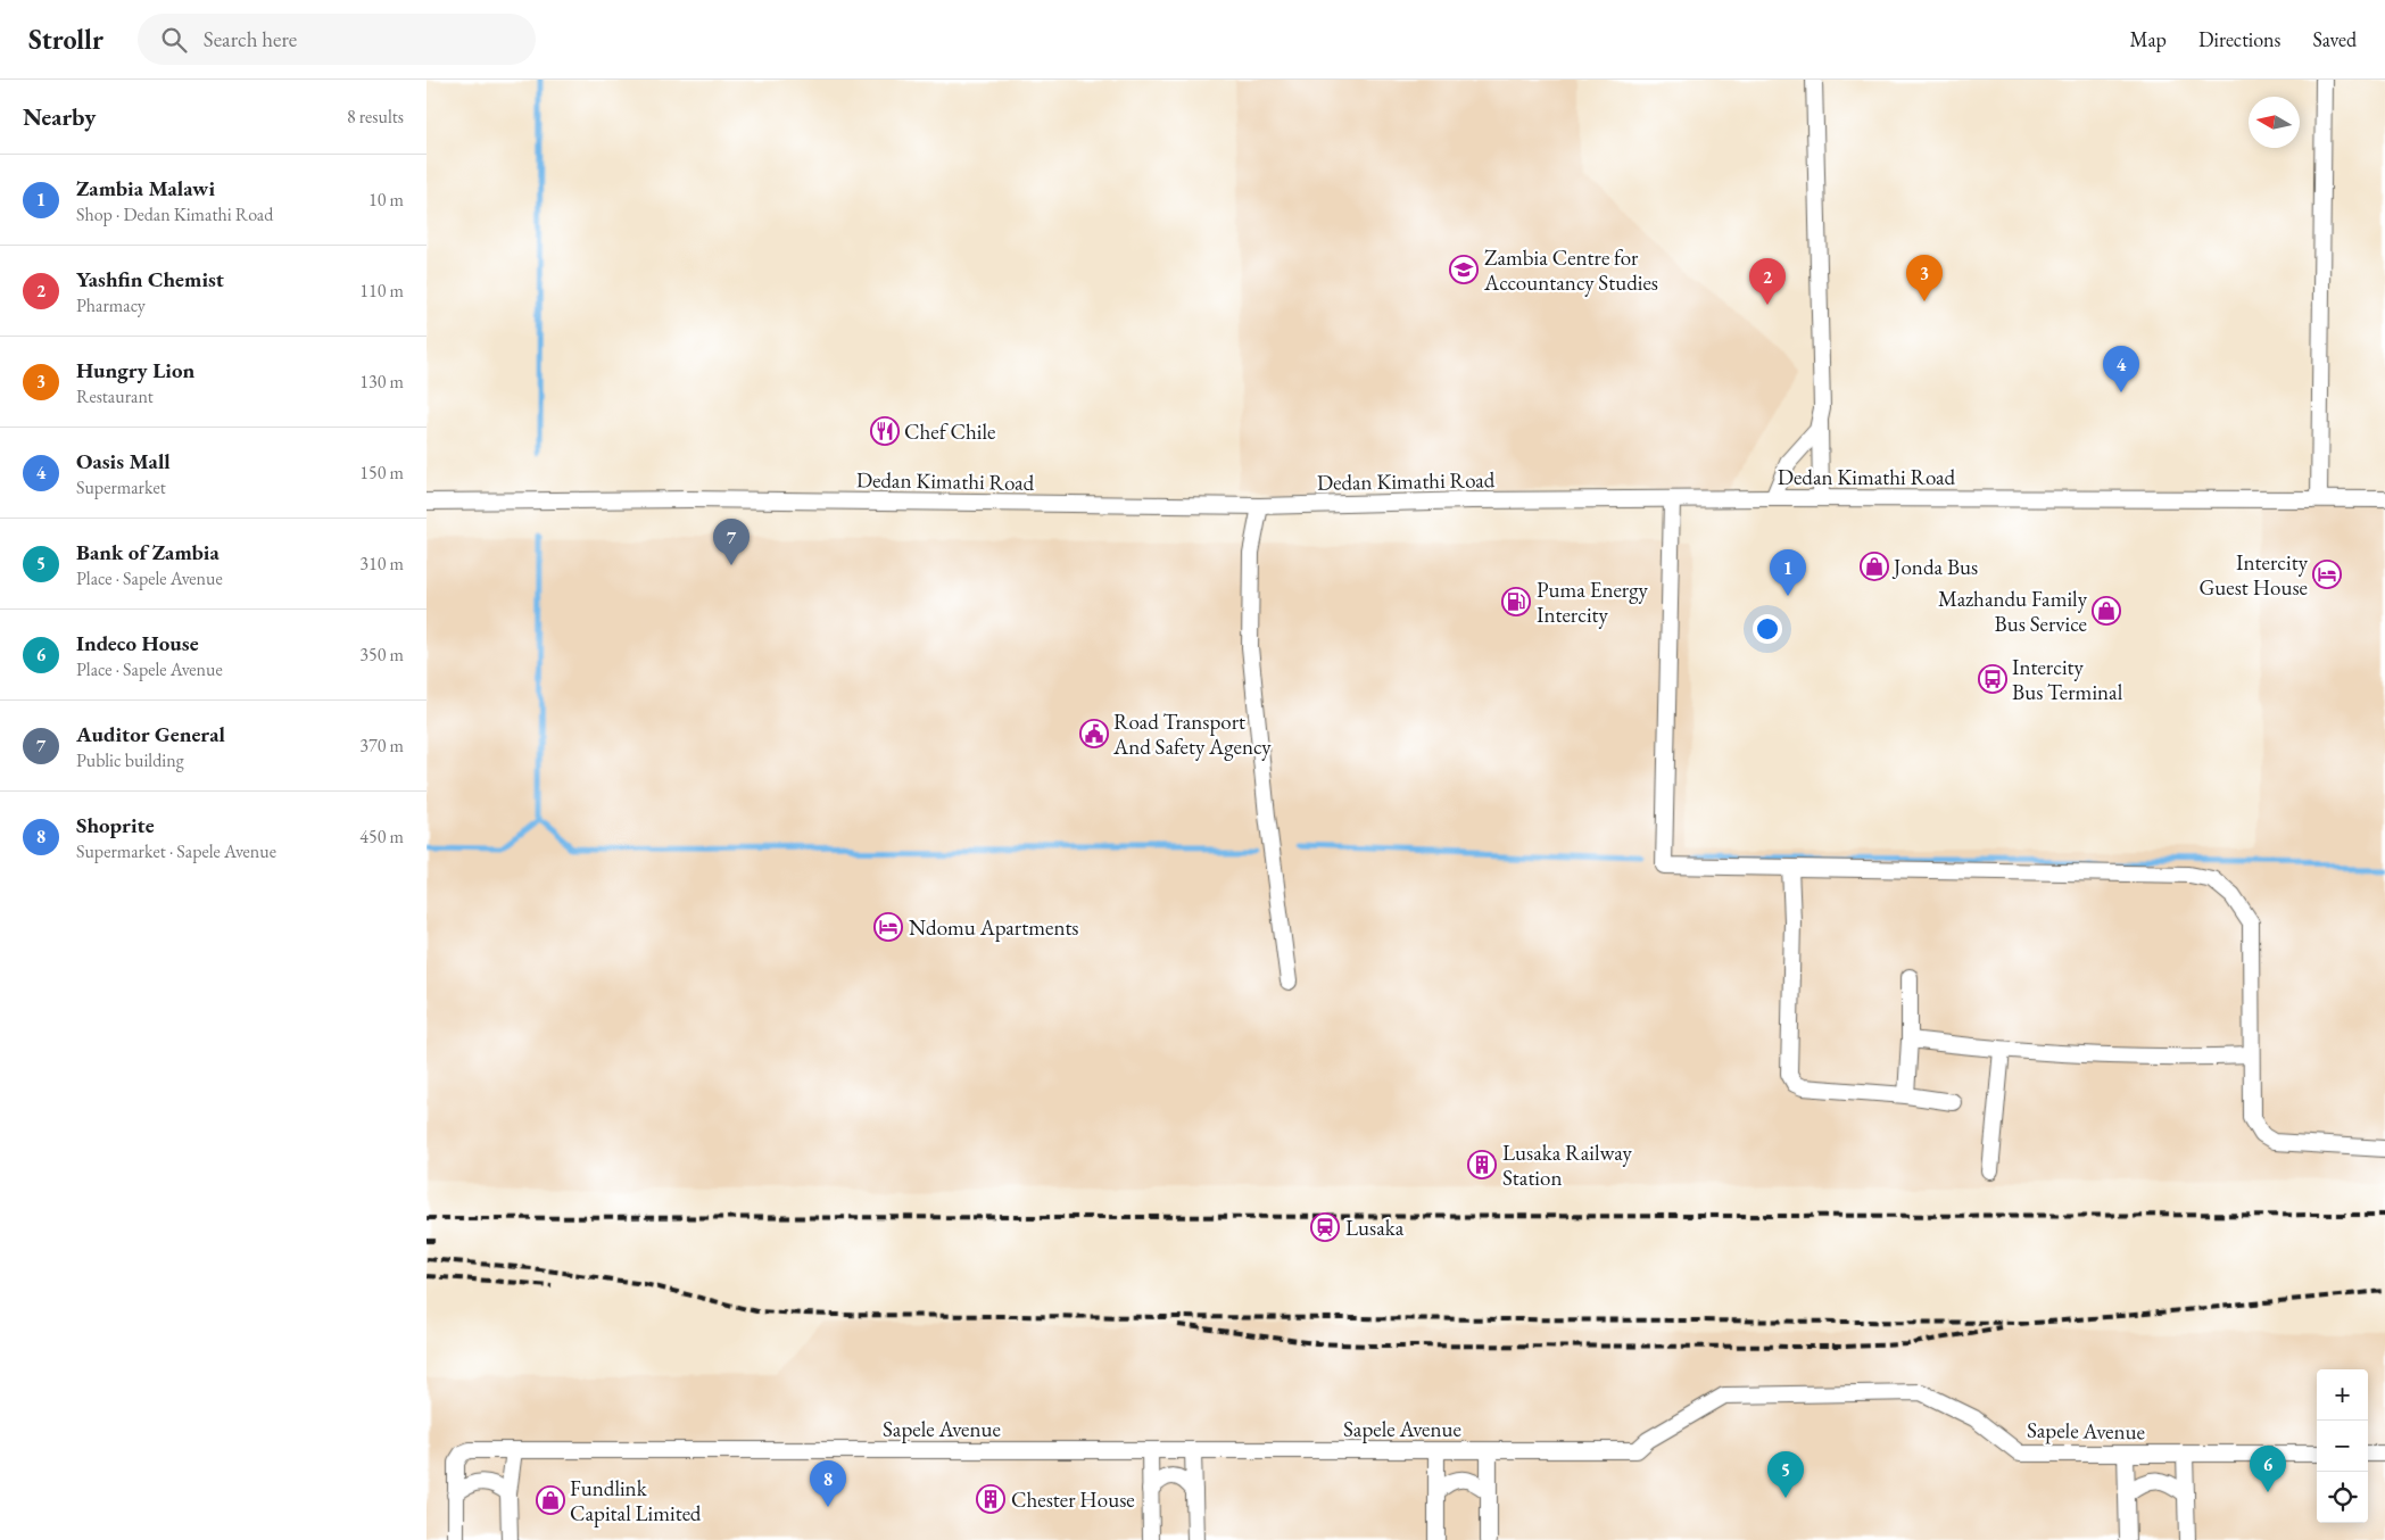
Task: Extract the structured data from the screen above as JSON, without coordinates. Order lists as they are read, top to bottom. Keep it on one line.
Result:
{"streets":{"street":["Dedan Kimathi Road","Sapele Avenue"]},"places":{"school or university":["Zambia Centre for Accountancy Studies"],"restaurant":["Chef Chile"],"shop":["Jonda Bus","Mazhandu Family Bus Service","Fundlink Capital Limited"],"hotel":["Intercity Guest House","Ndomu Apartments"],"fuel station":["Puma Energy Intercity"],"bus stop":["Intercity Bus Terminal"],"public building":["Road Transport And Safety Agency"],"building":["Lusaka Railway Station","Chester House"],"station":["Lusaka"]},"north":"left","page":{"header":"Strollr","search":"Search here","nav":["Map","Directions","Saved"],"heading":["Nearby","8 results"],"list":[{"mark":"1","name":"Zambia Malawi","note":"Shop · Dedan Kimathi Road","value":"10 m"},{"mark":"2","name":"Yashfin Chemist","note":"Pharmacy","value":"110 m"},{"mark":"3","name":"Hungry Lion","note":"Restaurant","value":"130 m"},{"mark":"4","name":"Oasis Mall","note":"Supermarket","value":"150 m"},{"mark":"5","name":"Bank of Zambia","note":"Place · Sapele Avenue","value":"310 m"},{"mark":"6","name":"Indeco House","note":"Place · Sapele Avenue","value":"350 m"},{"mark":"7","name":"Auditor General","note":"Public building","value":"370 m"},{"mark":"8","name":"Shoprite","note":"Supermarket · Sapele Avenue","value":"450 m"}],"pins":["3","2","4","7","1","6","5","8"],"map_buttons":["+","−"]}}
